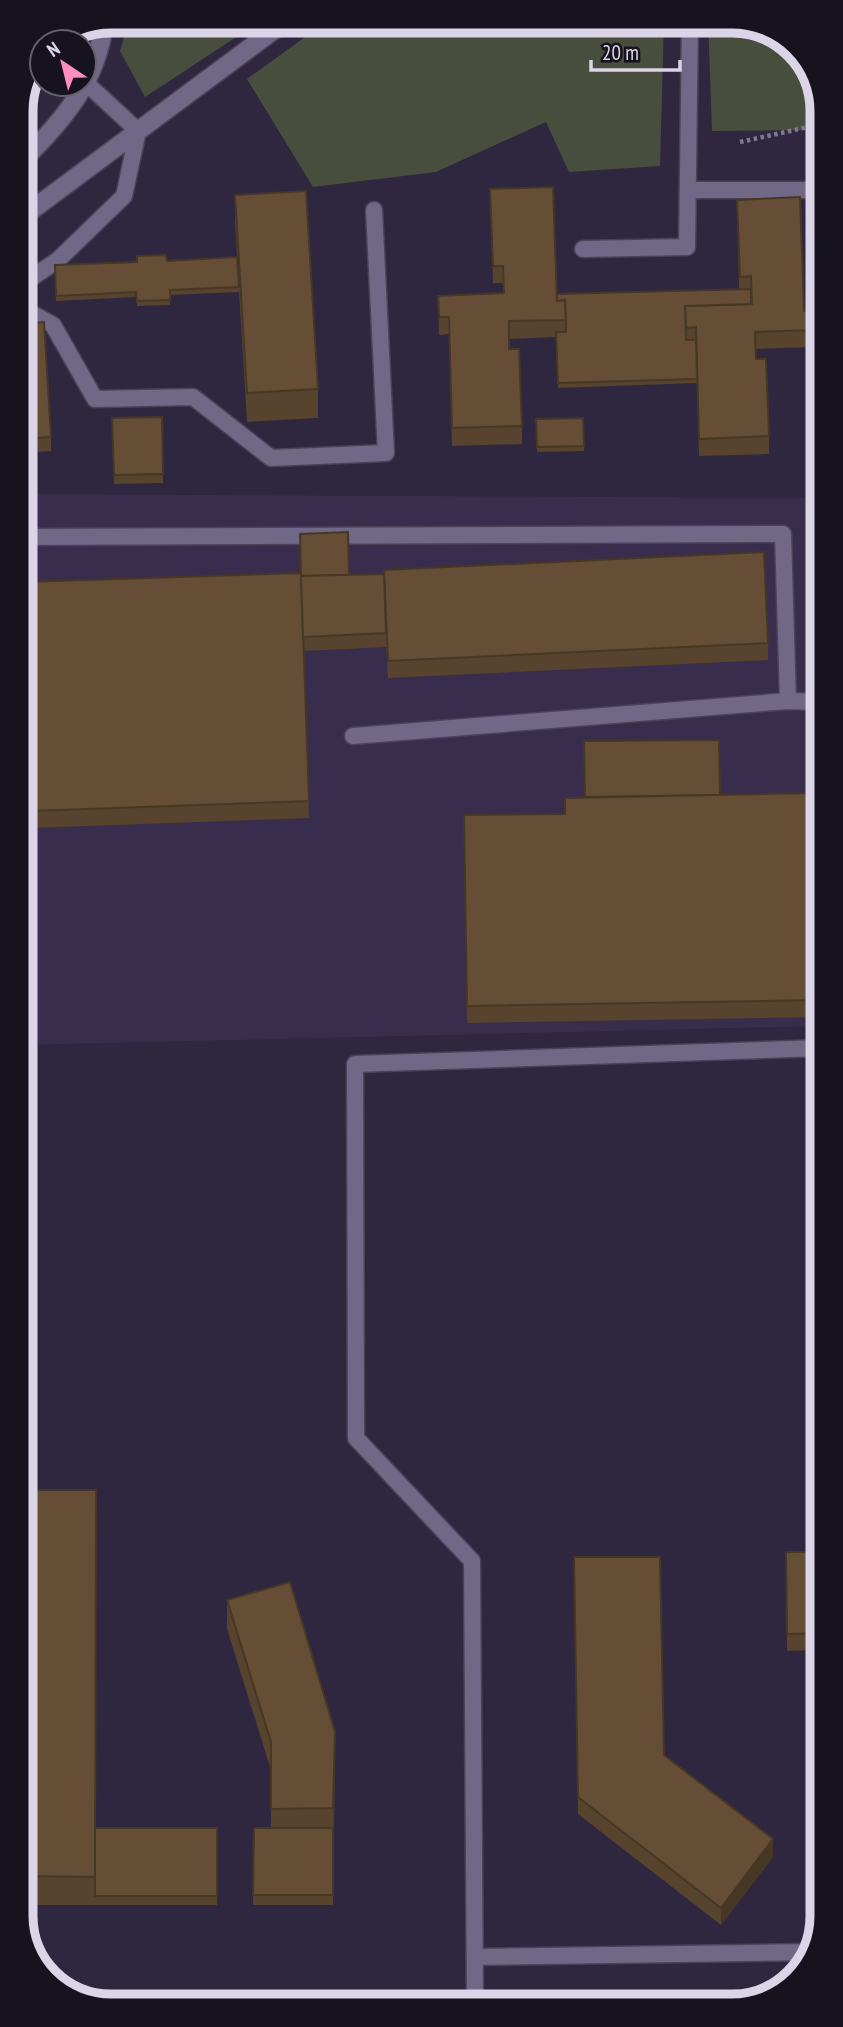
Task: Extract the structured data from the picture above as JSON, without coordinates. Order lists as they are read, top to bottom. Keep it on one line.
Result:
{"scale_bar":"20 m","north":"top left"}
